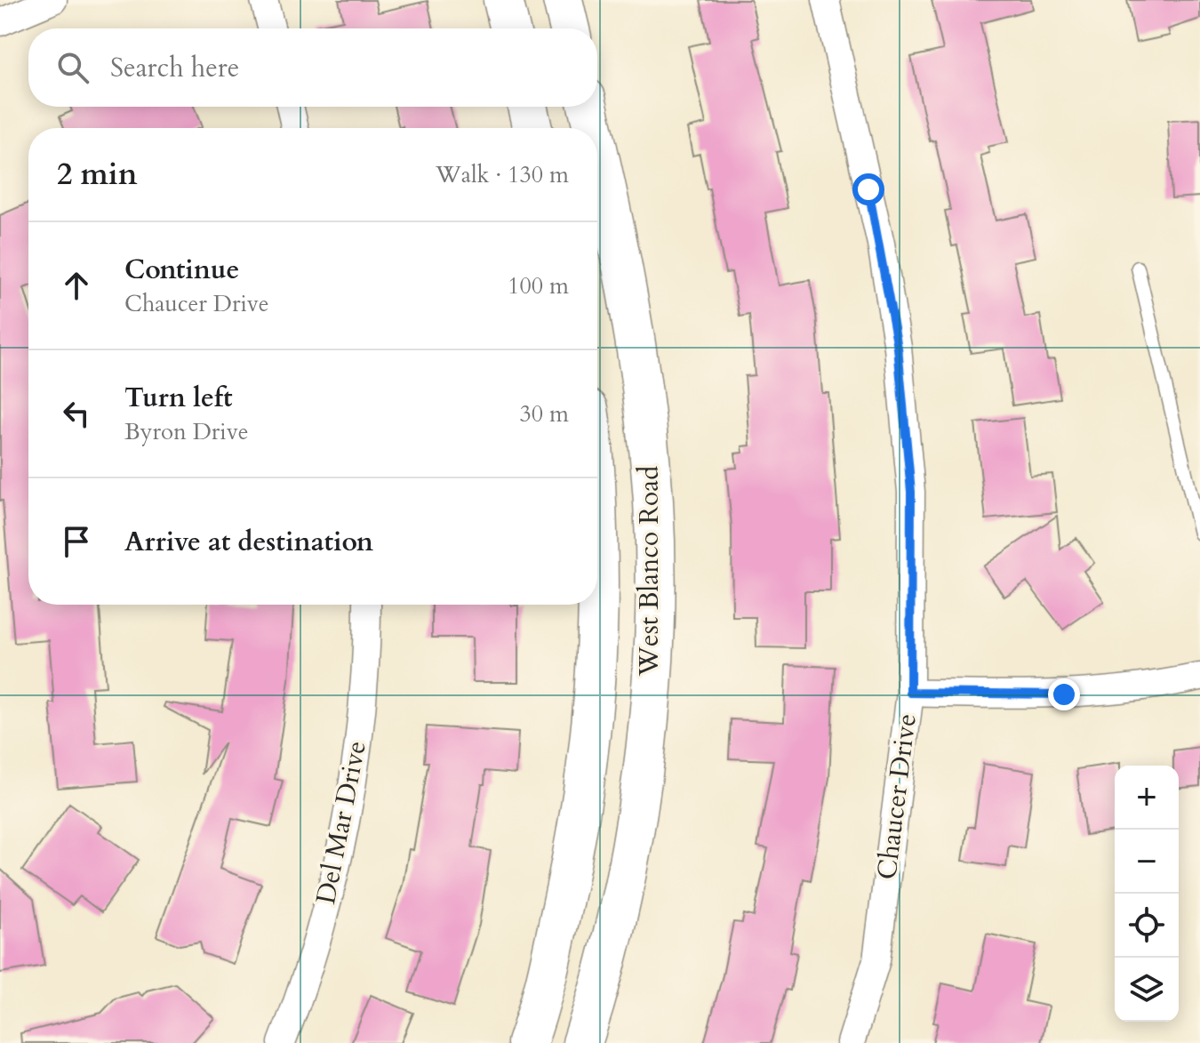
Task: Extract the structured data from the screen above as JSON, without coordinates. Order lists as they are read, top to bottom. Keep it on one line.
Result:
{"streets":{"main road":["West Blanco Road"],"street":["Chaucer Drive","Del Mar Drive"]},"page":{"search":"Search here","heading":["2 min","Walk · 130 m"],"list":[["Continue","Chaucer Drive","100 m"],["Turn left","Byron Drive","30 m"],"Arrive at destination"],"map_buttons":["+","−"]}}
